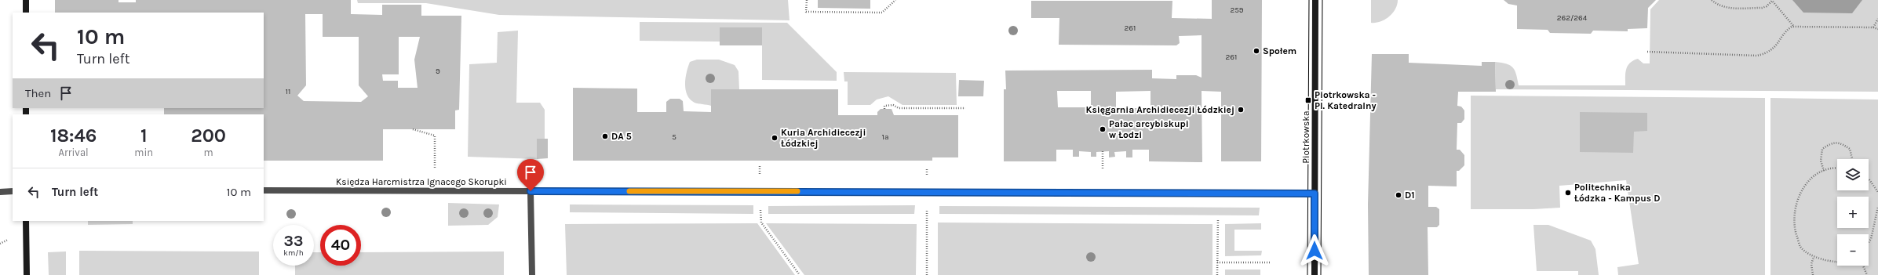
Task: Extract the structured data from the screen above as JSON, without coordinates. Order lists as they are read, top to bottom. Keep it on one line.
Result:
{"streets":{"street":["Piotrkowska","Księdza Harcmistrza Ignacego Skorupki"]},"crossings":[["Piotrkowska","Księdza Harcmistrza Ignacego Skorupki"]],"places":{"other":["Społem","Księgarnia Archidiecezji Łódzkiej","Pałac arcybiskupi w Łodzi","DA 5","Kuria Archidiecezji Łódzkiej","Politechnika Łódzka - Kampus D","D1"],"transit":["Piotrkowska - Pl. Katedralny"]},"house_numbers":["259","262/264","261","261","9","11","5","1a"],"page":{"turn":["10 m","Turn left"],"then":"Then","eta":["18:46","Arrival","1","min","200","m"],"map_buttons":["+","−"],"list":[{"name":"Turn left","value":"10 m"}],"speed":"33 km/h","limit":"40"}}
